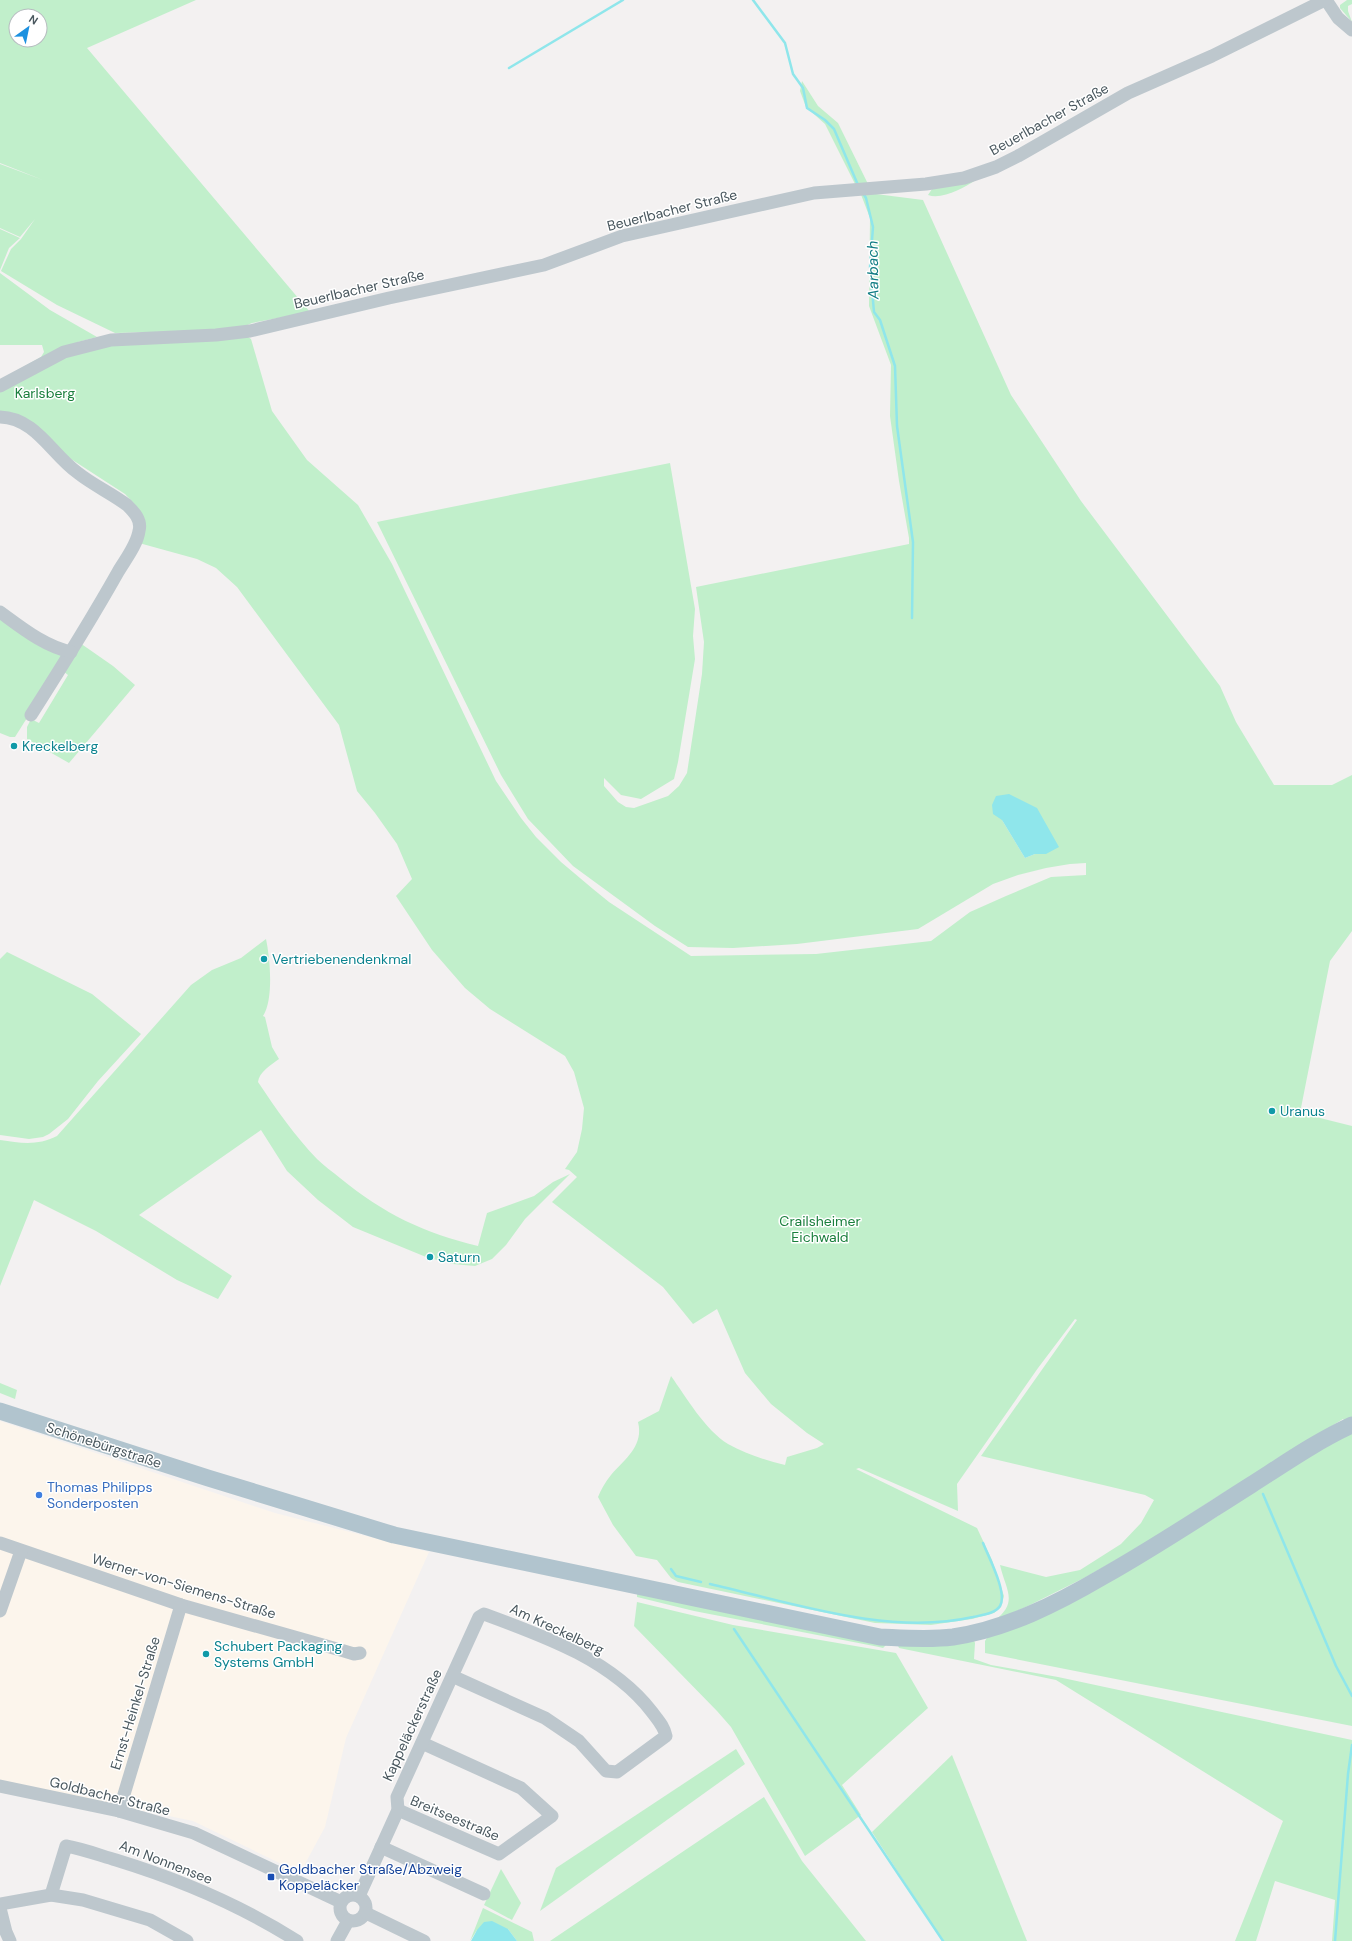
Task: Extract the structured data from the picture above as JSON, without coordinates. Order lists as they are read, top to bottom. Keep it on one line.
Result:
{"streets":{"main road":["Schönebürgstraße"],"street":["Beuerlbacher Straße","Werner-von-Siemens-Straße","Am Kreckelberg","Ernst-Heinkel-Straße","Kappeläckerstraße","Goldbacher Straße","Breitseestraße","Am Nonnensee"]},"crossings":[["Werner-von-Siemens-Straße","Ernst-Heinkel-Straße"],["Am Kreckelberg","Kappeläckerstraße"],["Ernst-Heinkel-Straße","Goldbacher Straße"],["Kappeläckerstraße","Goldbacher Straße"],["Kappeläckerstraße","Breitseestraße"]],"water":["Aarbach"],"parks":["Karlsberg","Crailsheimer Eichwald"],"places":{"other":["Kreckelberg","Vertriebenendenkmal","Uranus","Saturn","Thomas Philipps Sonderposten","Schubert Packaging Systems GmbH"],"transit":["Goldbacher Straße/Abzweig Koppeläcker"]},"north":"top right"}
